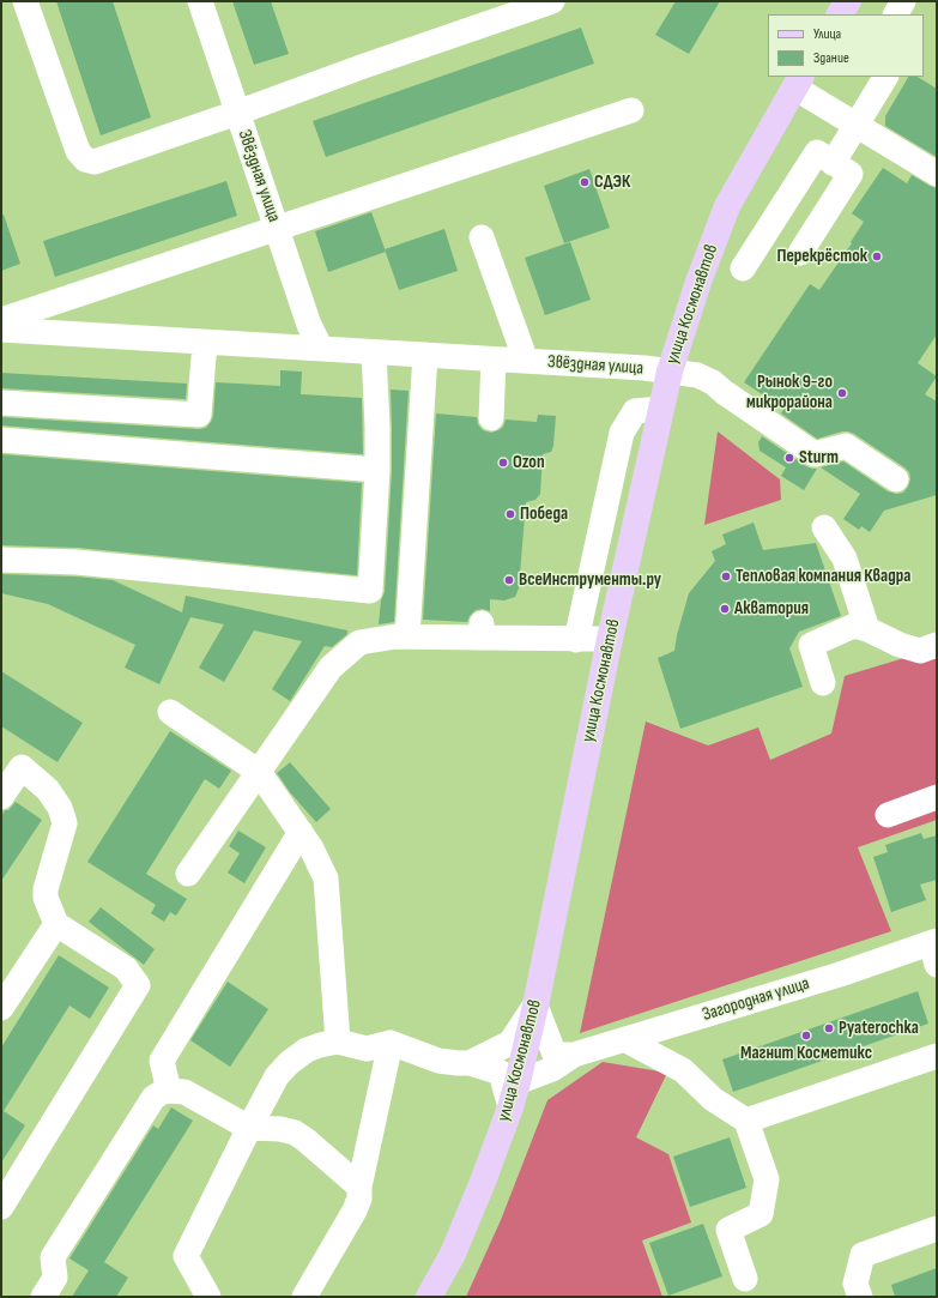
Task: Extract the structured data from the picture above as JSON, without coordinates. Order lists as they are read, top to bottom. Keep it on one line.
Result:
{"streets":{"main road":["улица Космонавтов"],"street":["Звёздная улица","Загородная улица"]},"crossings":[["Звёздная улица","улица Космонавтов"],["улица Космонавтов","Загородная улица"]],"places":["СДЭК","Перекрёсток","Рынок 9-го микрорайона","Sturm","Ozon","Победа","Тепловая компания Квадра","ВсеИнструменты.ру","Акватория","Pyaterochka","Магнит Косметикс"],"legend":["Улица","Здание"]}
